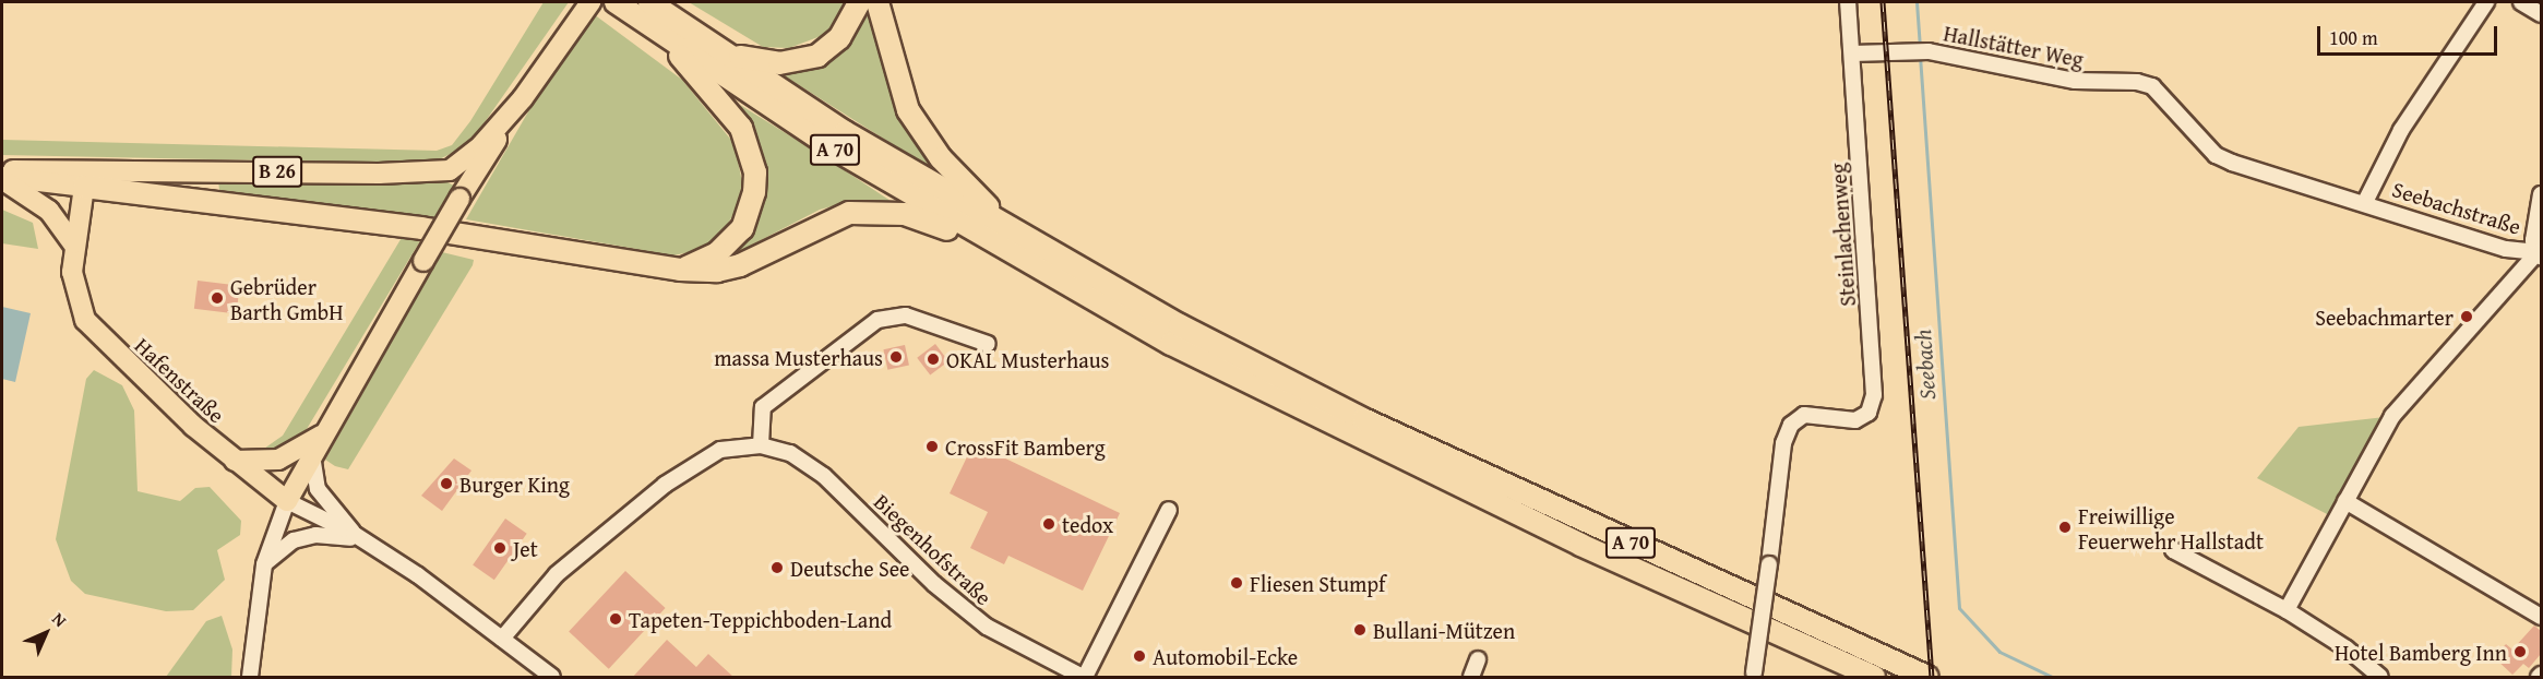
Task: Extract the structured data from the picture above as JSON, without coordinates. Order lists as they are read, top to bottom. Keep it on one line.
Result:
{"streets":{"highway":["A 70"],"main road":["B 26","Hafenstraße"],"street":["Hallstätter Weg","Seebachstraße","Steinlachenweg","Biegenhofstraße"]},"crossings":[["Hallstätter Weg","Seebachstraße"],["Hallstätter Weg","Steinlachenweg"],["B 26","Hafenstraße"]],"water":["Seebach"],"places":["Gebrüder Barth GmbH","Seebachmarter","massa Musterhaus","OKAL Musterhaus","CrossFit Bamberg","Burger King","tedox","Freiwillige Feuerwehr Hallstadt","Jet","Deutsche See","Fliesen Stumpf","Tapeten-Teppichboden-Land","Bullani-Mützen","Hotel Bamberg Inn","Automobil-Ecke"],"scale_bar":"100 m","north":"top right"}
